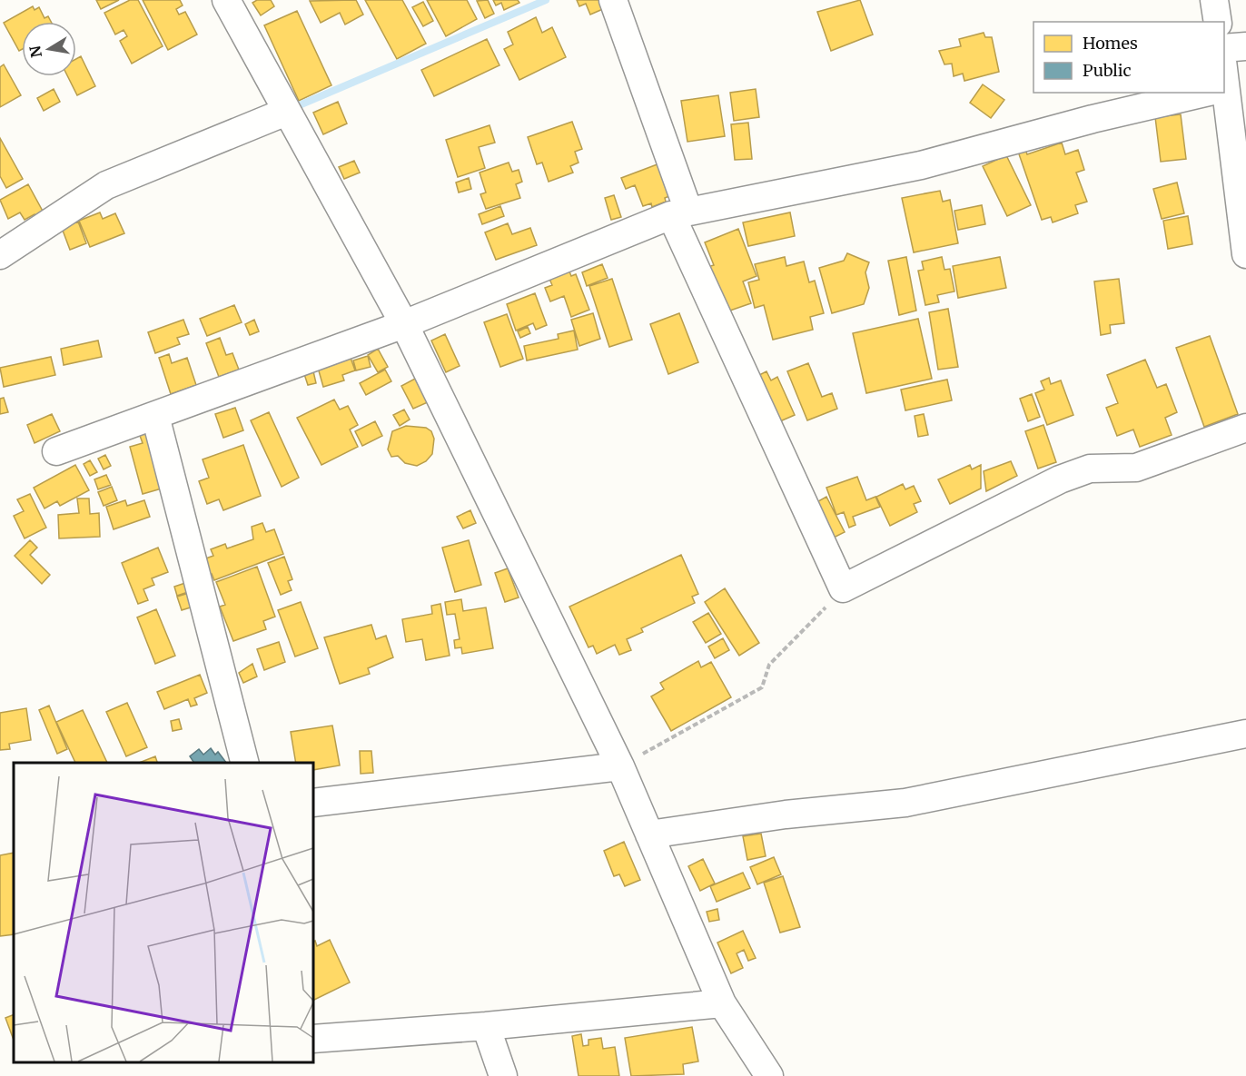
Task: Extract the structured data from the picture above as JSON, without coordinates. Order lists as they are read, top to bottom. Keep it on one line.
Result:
{"legend":["Homes","Public"],"north":"left"}
